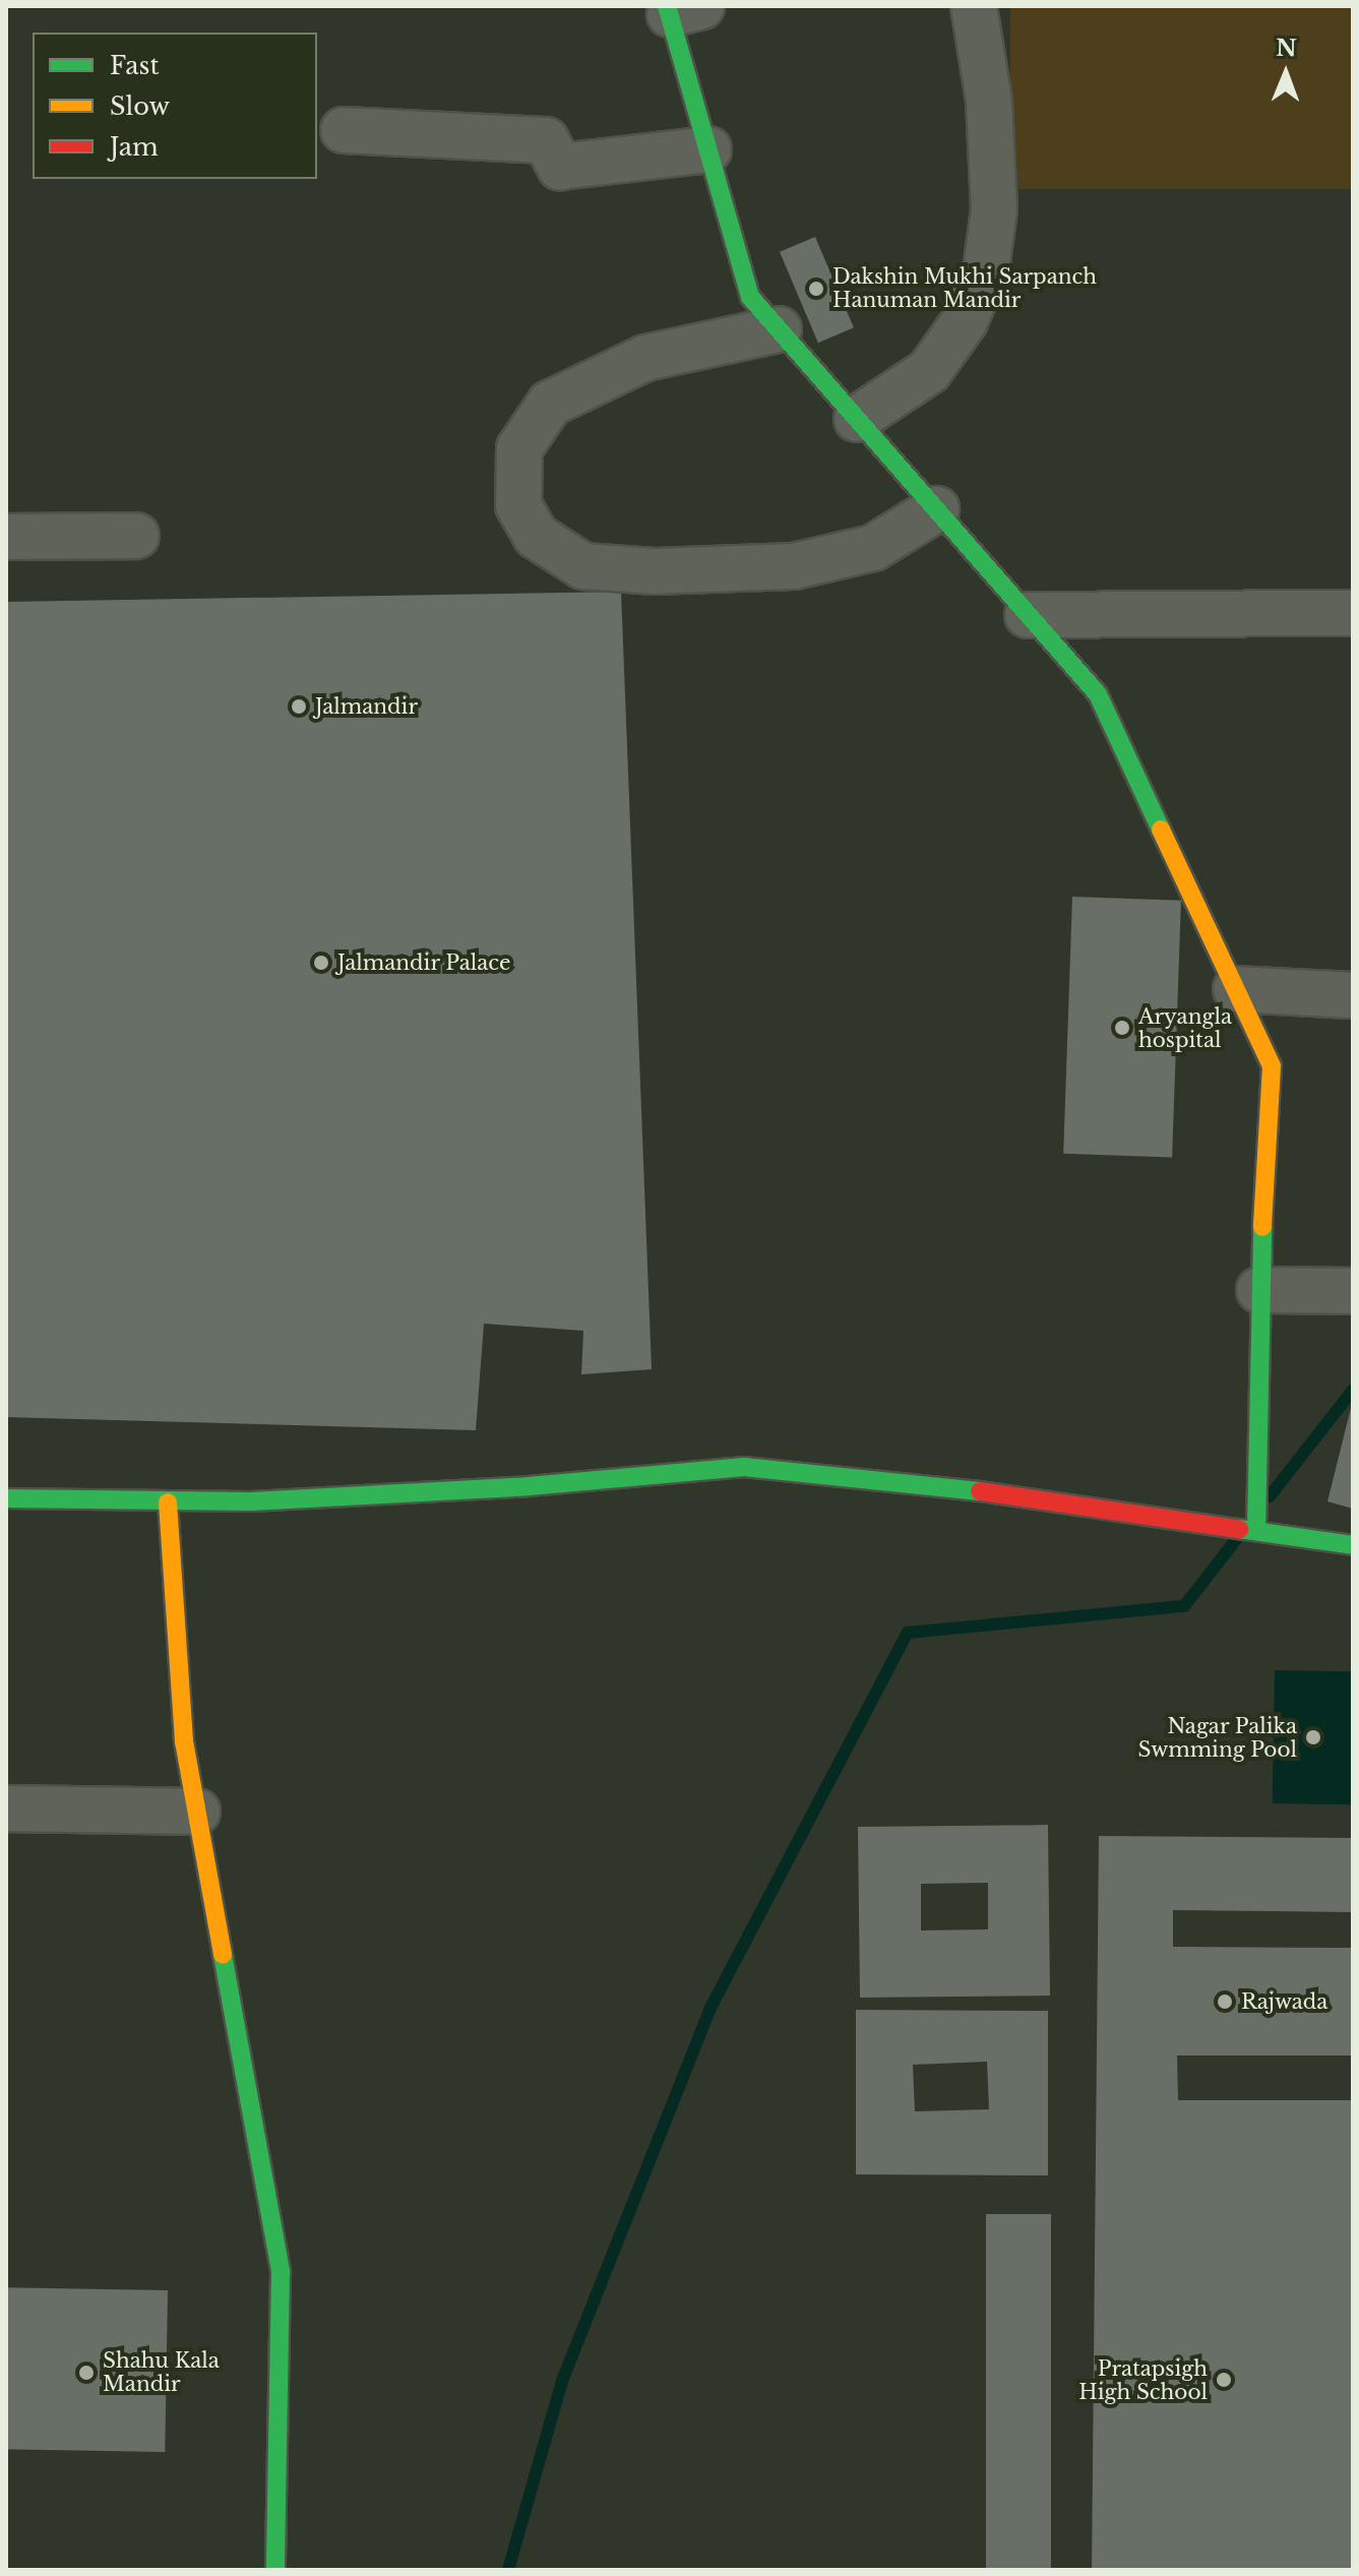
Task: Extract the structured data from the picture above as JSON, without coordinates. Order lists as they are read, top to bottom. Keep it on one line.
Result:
{"places":["Dakshin Mukhi Sarpanch Hanuman Mandir","Jalmandir","Jalmandir Palace","Aryangla hospital","Nagar Palika Swmming Pool","Rajwada","Shahu Kala Mandir","Pratapsigh High School"],"legend":["Fast","Slow","Jam"],"north":"top"}
